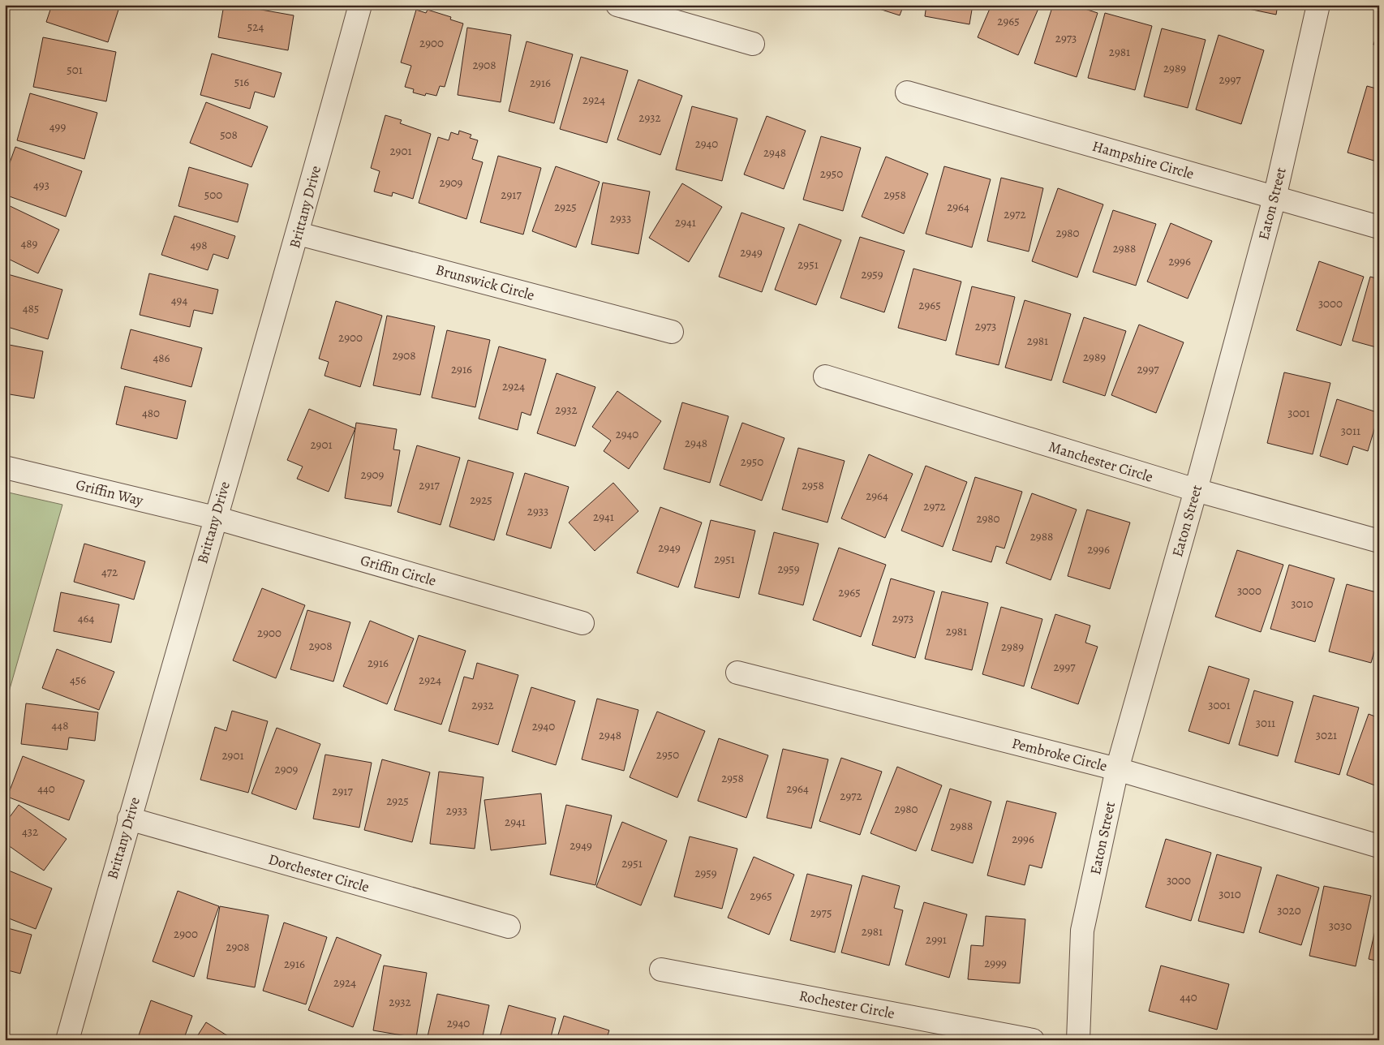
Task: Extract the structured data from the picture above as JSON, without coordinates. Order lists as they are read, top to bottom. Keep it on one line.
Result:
{"streets":{"street":["Hampshire Circle","Eaton Street","Brittany Drive","Brunswick Circle","Manchester Circle","Griffin Way","Griffin Circle","Pembroke Circle","Dorchester Circle","Rochester Circle"]},"crossings":[["Hampshire Circle","Eaton Street"],["Eaton Street","Manchester Circle"],["Eaton Street","Pembroke Circle"],["Brittany Drive","Brunswick Circle"],["Brittany Drive","Griffin Way"],["Brittany Drive","Griffin Circle"],["Brittany Drive","Dorchester Circle"],["Griffin Way","Griffin Circle"]],"house_numbers":["2965","524","2973","2900","2981","2908","2989","501","2997","516","2916","2924","2932","499","508","2940","2901","2948","2950","2909","493","500","2917","2958","2925","2964","2972","2933","2941","2980","489","498","2988","2949","2996","2951","2959","494","3000","2965","485","2973","2900","2981","2908","2989","486","2916","2997","2924","2932","480","3001","3011","2940","2948","2901","2950","2909","2917","2958","2964","2925","2972","2933","2941","2980","2988","2949","2996","2951","2959","472","3000","2965","3010","464","2973","2981","2900","2908","2989","2916","2997","456","2924","2932","3001","3011","448","2940","2948","3021","2950","2901","2909","2958","440","2964","2917","2972","2925","2980","2933","2941","2988","432","2996","2949","2951","2959","3000","3010","2965","3020","2975","3030","2981","2900","2991","2908","2999","2916","2924","440","2932","2940"]}
